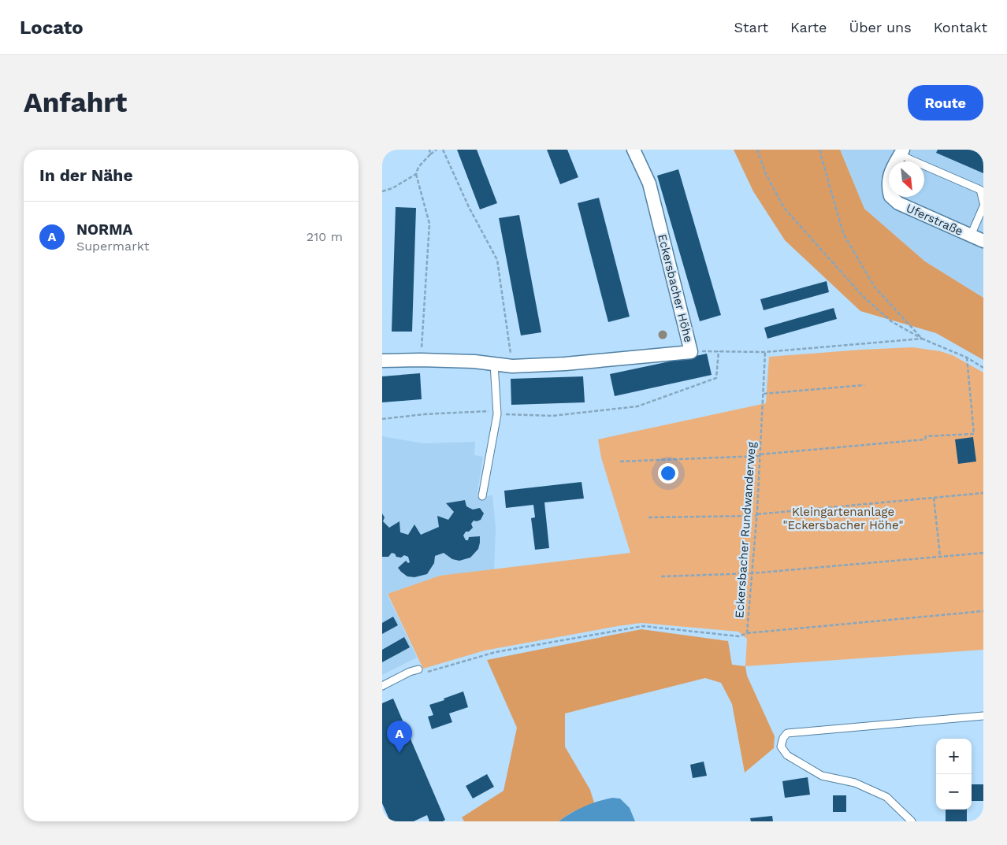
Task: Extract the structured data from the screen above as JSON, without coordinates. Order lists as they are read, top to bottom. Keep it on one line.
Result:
{"streets":{"street":["Uferstraße","Eckersbacher Höhe"],"path":["Eckersbacher Rundwanderweg"]},"parks":["Kleingartenanlage \"Eckersbacher Höhe\""],"north":"bottom right","page":{"header":"Locato","nav":["Start","Karte","Über uns","Kontakt"],"buttons":"Route","title":"Anfahrt","heading":"In der Nähe","list":[{"mark":"A","name":"NORMA","note":"Supermarkt","value":"210 m"}],"pins":"A","map_buttons":["+","−"]}}
